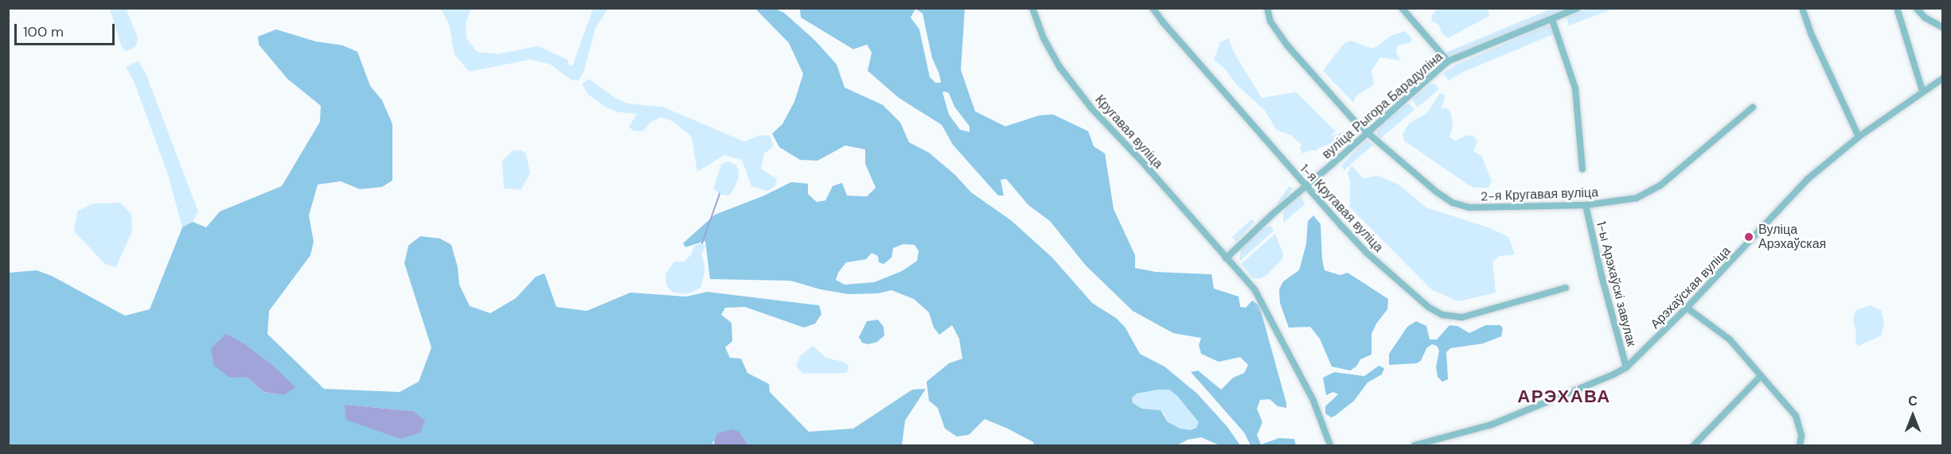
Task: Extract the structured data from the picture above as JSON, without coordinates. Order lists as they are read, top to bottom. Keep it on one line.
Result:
{"streets":{"street":["вуліца Рыгора Барадуліна","Кругавая вуліца","2-я Кругавая вуліца","1-я Кругавая вуліца","1-ы Арэхаўскі завулак","Арэхаўская вуліца"]},"crossings":[["вуліца Рыгора Барадуліна","Кругавая вуліца"],["вуліца Рыгора Барадуліна","2-я Кругавая вуліца"],["вуліца Рыгора Барадуліна","1-я Кругавая вуліца"],["2-я Кругавая вуліца","1-ы Арэхаўскі завулак"],["1-ы Арэхаўскі завулак","Арэхаўская вуліца"]],"districts":["АРЭХАВА"],"places":["Вуліца Арэхаўская"],"scale_bar":"100 m","north":"top"}
